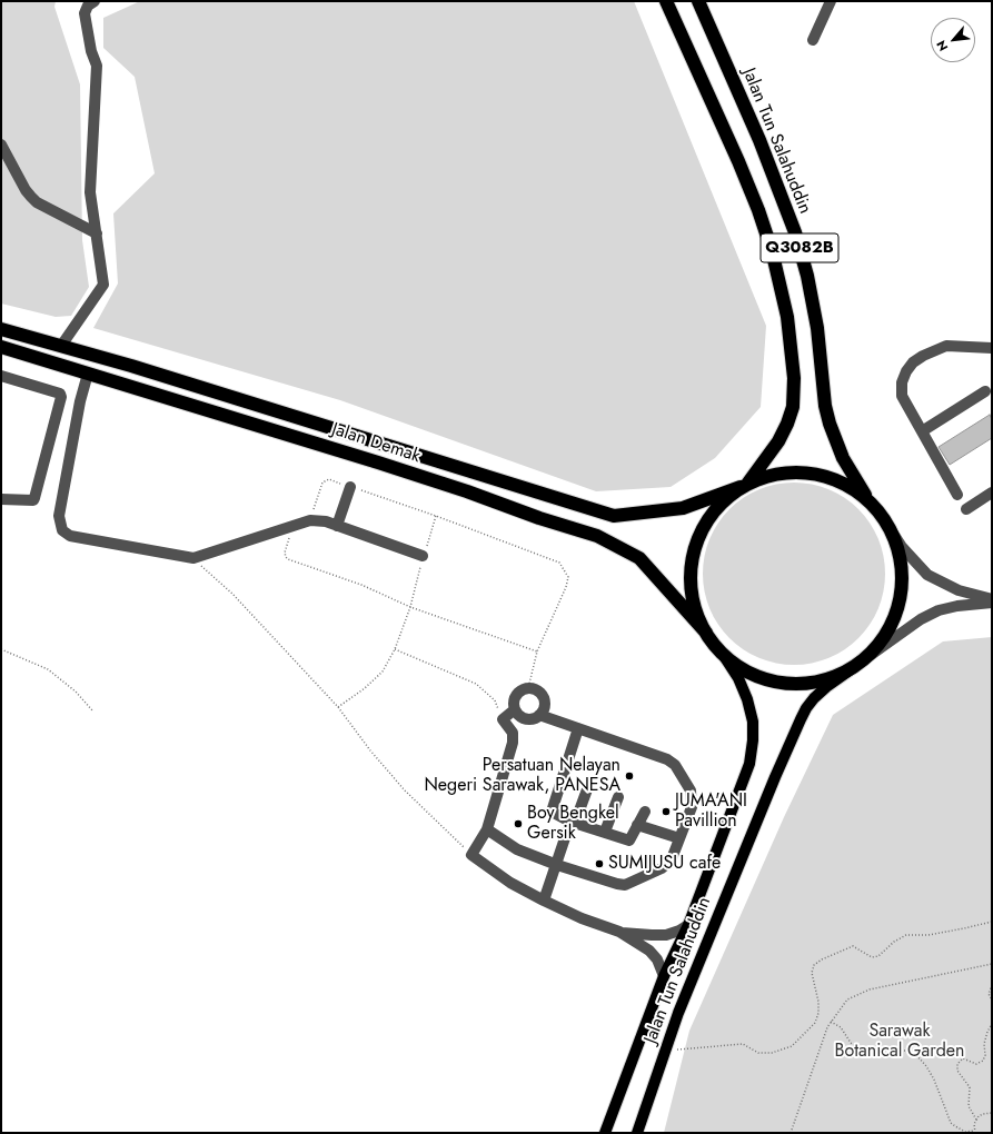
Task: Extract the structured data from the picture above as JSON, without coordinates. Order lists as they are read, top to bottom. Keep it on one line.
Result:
{"streets":{"highway":["Jalan Tun Salahuddin","Q3082B","Jalan Demak"]},"crossings":[["Jalan Tun Salahuddin","Jalan Demak"]],"parks":["Sarawak Botanical Garden"],"places":["Persatuan Nelayan Negeri Sarawak, PANESA","JUMA'ANI Pavillion","Boy Bengkel Gersik","SUMIJUSU cafe"],"north":"bottom left"}
